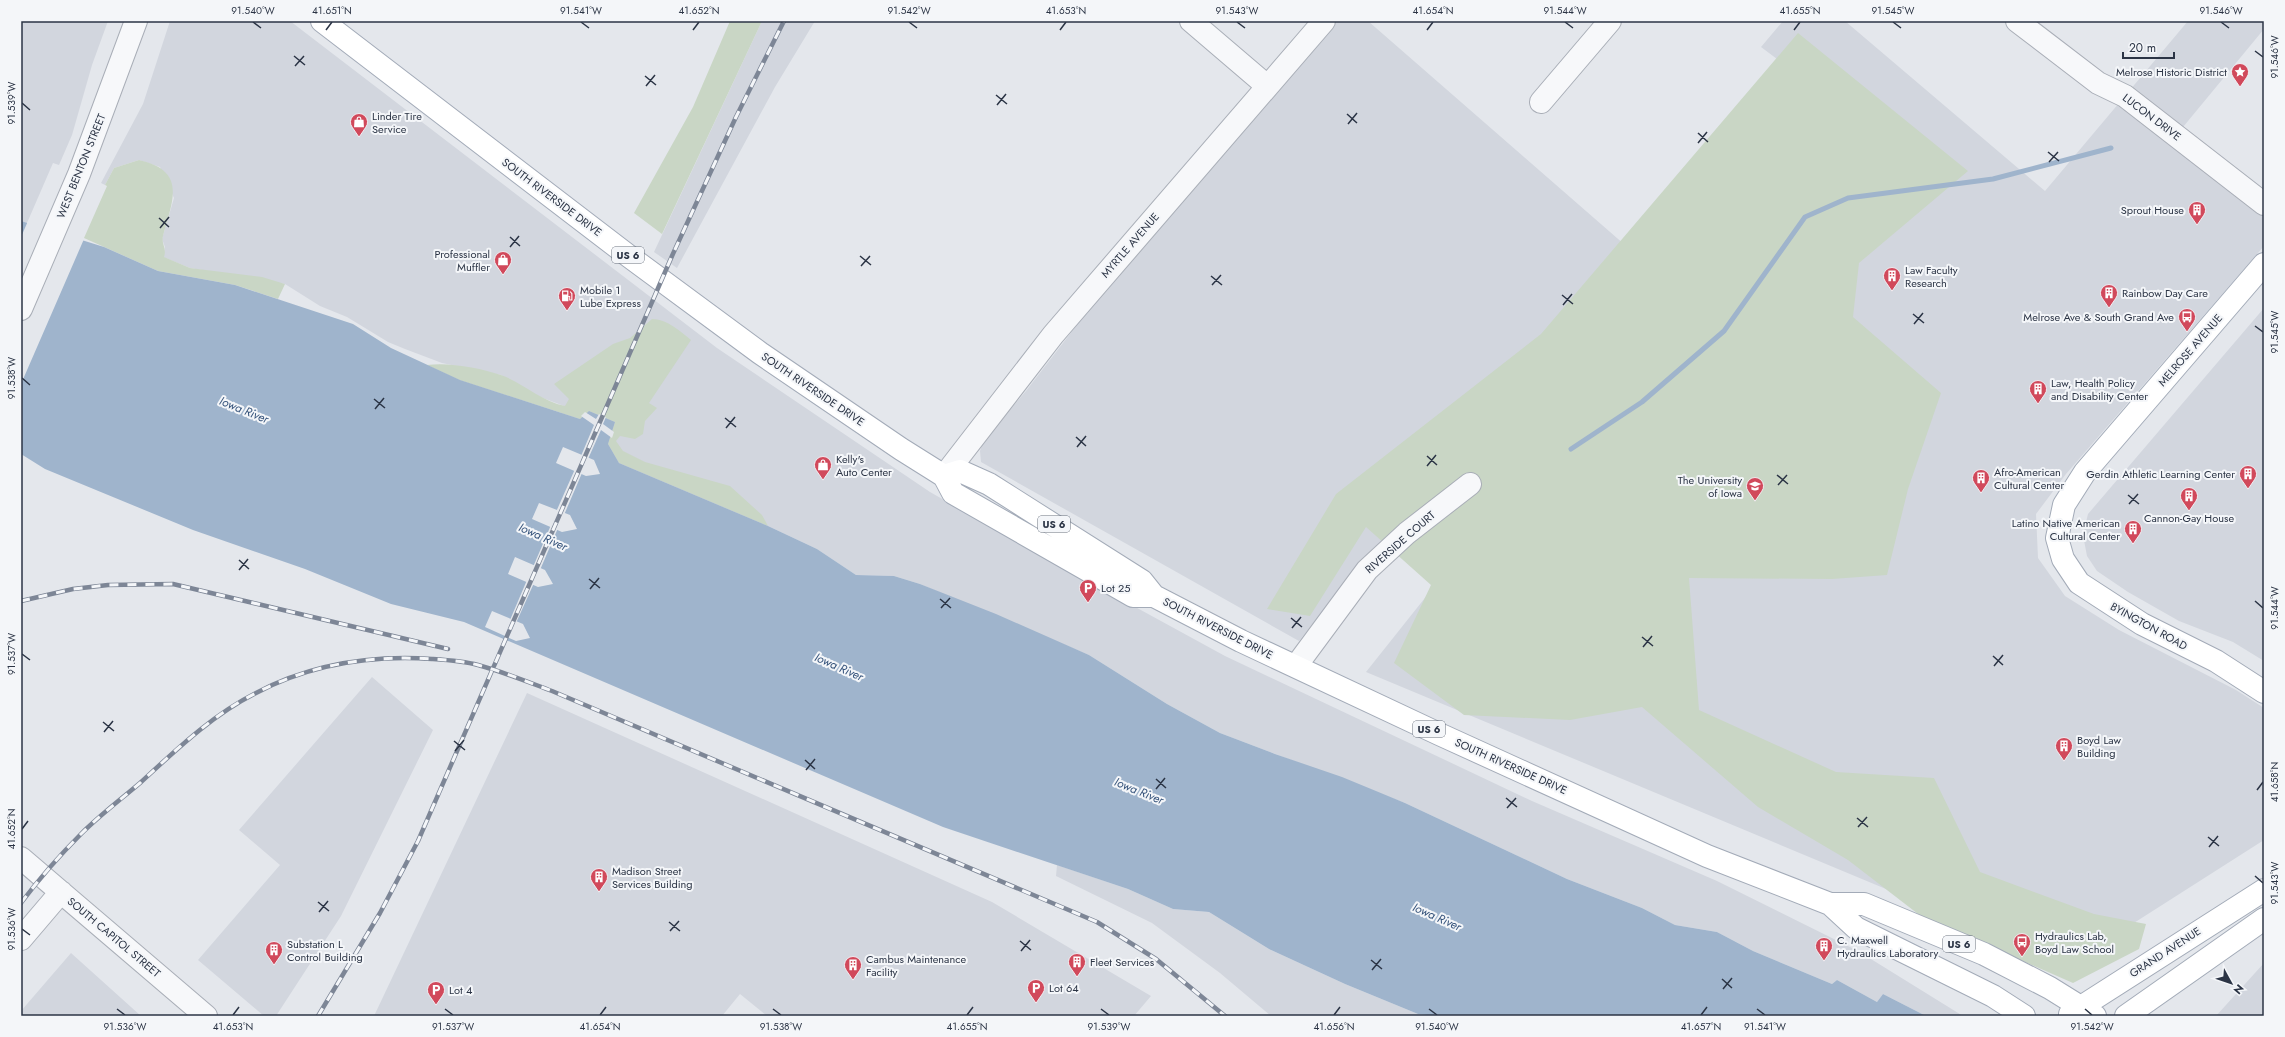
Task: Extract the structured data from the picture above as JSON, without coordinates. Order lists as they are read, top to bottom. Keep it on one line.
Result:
{"streets":{"main road":["SOUTH RIVERSIDE DRIVE","US 6","MELROSE AVENUE","BYINGTON ROAD","GRAND AVENUE"],"street":["LUCON DRIVE","WEST BENTON STREET","MYRTLE AVENUE","RIVERSIDE COURT","SOUTH CAPITOL STREET"]},"crossings":[["SOUTH RIVERSIDE DRIVE","MYRTLE AVENUE"],["SOUTH RIVERSIDE DRIVE","RIVERSIDE COURT"],["SOUTH RIVERSIDE DRIVE","GRAND AVENUE"],["MELROSE AVENUE","BYINGTON ROAD"]],"water":["Iowa River"],"places":{"place":["Melrose Historic District"],"shop":["Linder Tire Service","Professional Muffler","Kelly's Auto Center"],"building":["Sprout House","Law Faculty Research","Rainbow Day Care","Law, Health Policy and Disability Center","Gerdin Athletic Learning Center","Afro-American Cultural Center","Cannon-Gay House","Latino Native American Cultural Center","Boyd Law Building","Madison Street Services Building","C. Maxwell Hydraulics Laboratory","Substation L Control Building","Fleet Services","Cambus Maintenance Facility"],"fuel station":["Mobile 1 Lube Express"],"bus stop":["Melrose Ave & South Grand Ave","Hydraulics Lab, Boyd Law School"],"school or university":["The University of Iowa"],"parking":["Lot 25","Lot 64","Lot 4"]},"scale_bar":"20 m","north":"bottom right","coordinates":["91.540°W","41.651°N","91.541°W","41.652°N","91.542°W","41.653°N","91.543°W","41.654°N","91.544°W","41.655°N","91.545°W","91.546°W","91.539°W","91.538°W","91.537°W","41.658°N","91.536°W","41.656°N","41.657°N"]}
